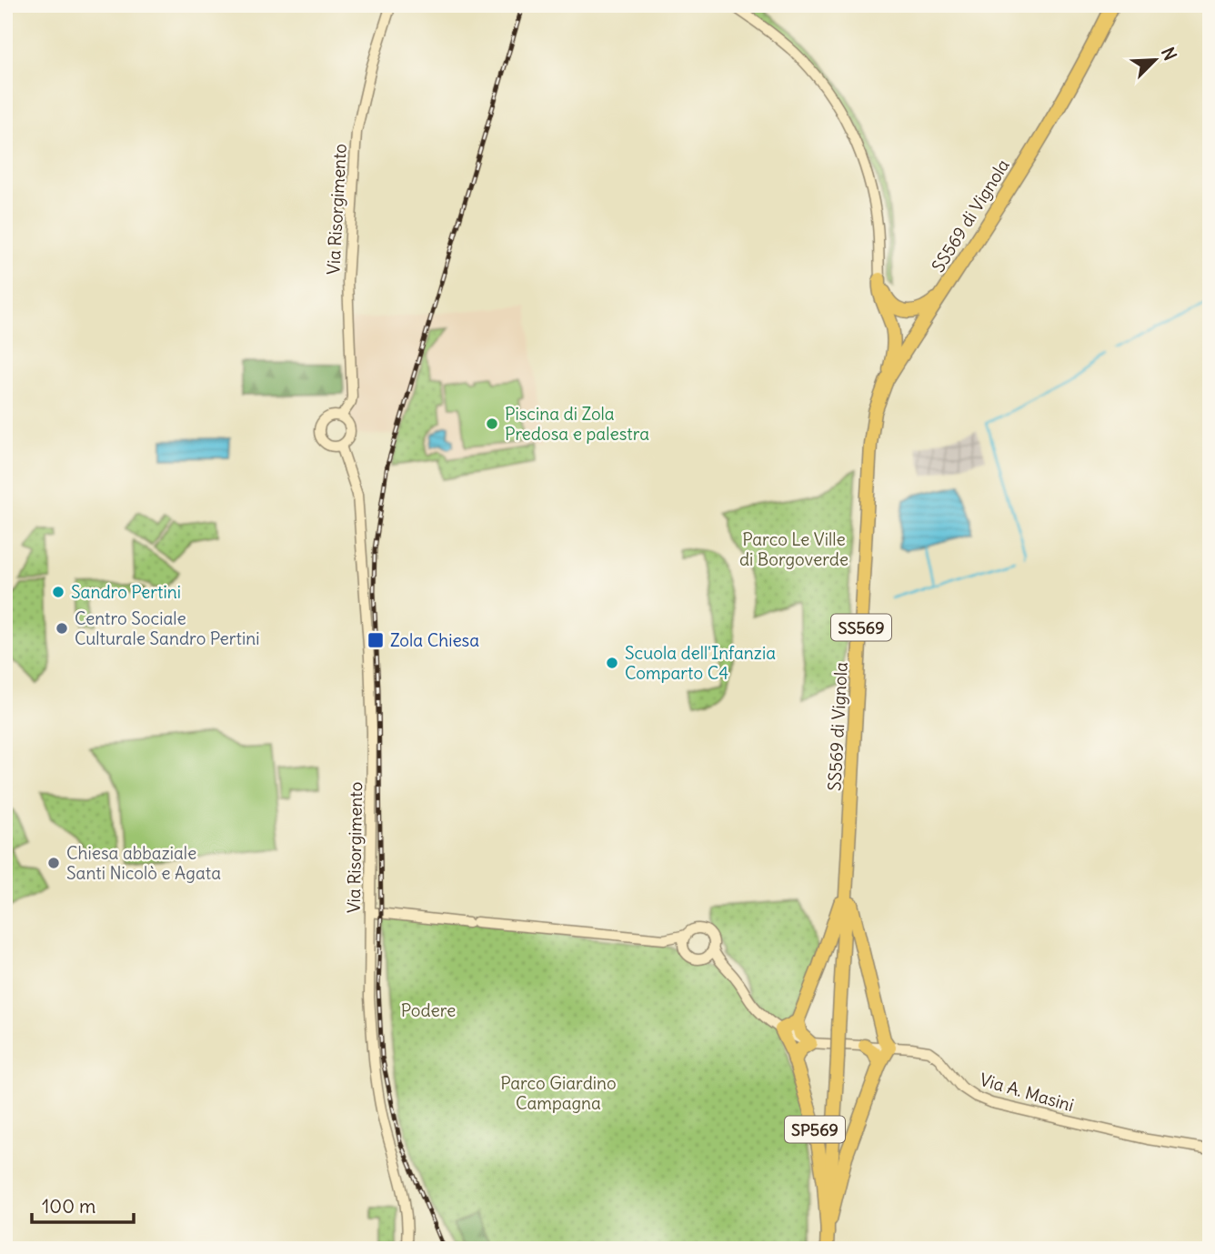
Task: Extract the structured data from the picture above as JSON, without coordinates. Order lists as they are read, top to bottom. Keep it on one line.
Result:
{"streets":{"highway":["SS569 di Vignola","SS569","SP569"],"main road":["Via Risorgimento","Via A. Masini"]},"crossings":[["Via Risorgimento","Via A. Masini"],["SS569 di Vignola","SS569"],["SS569 di Vignola","SP569"],["Via A. Masini","SP569"]],"parks":["Parco Le Ville di Borgoverde","Podere","Parco Giardino Campagna"],"places":{"other":["Piscina di Zola Predosa e palestra","Sandro Pertini","Centro Sociale Culturale Sandro Pertini","Scuola dell'Infanzia Comparto C4","Chiesa abbaziale Santi Nicolò e Agata"],"transit":["Zola Chiesa"]},"scale_bar":"100 m","north":"top right"}
